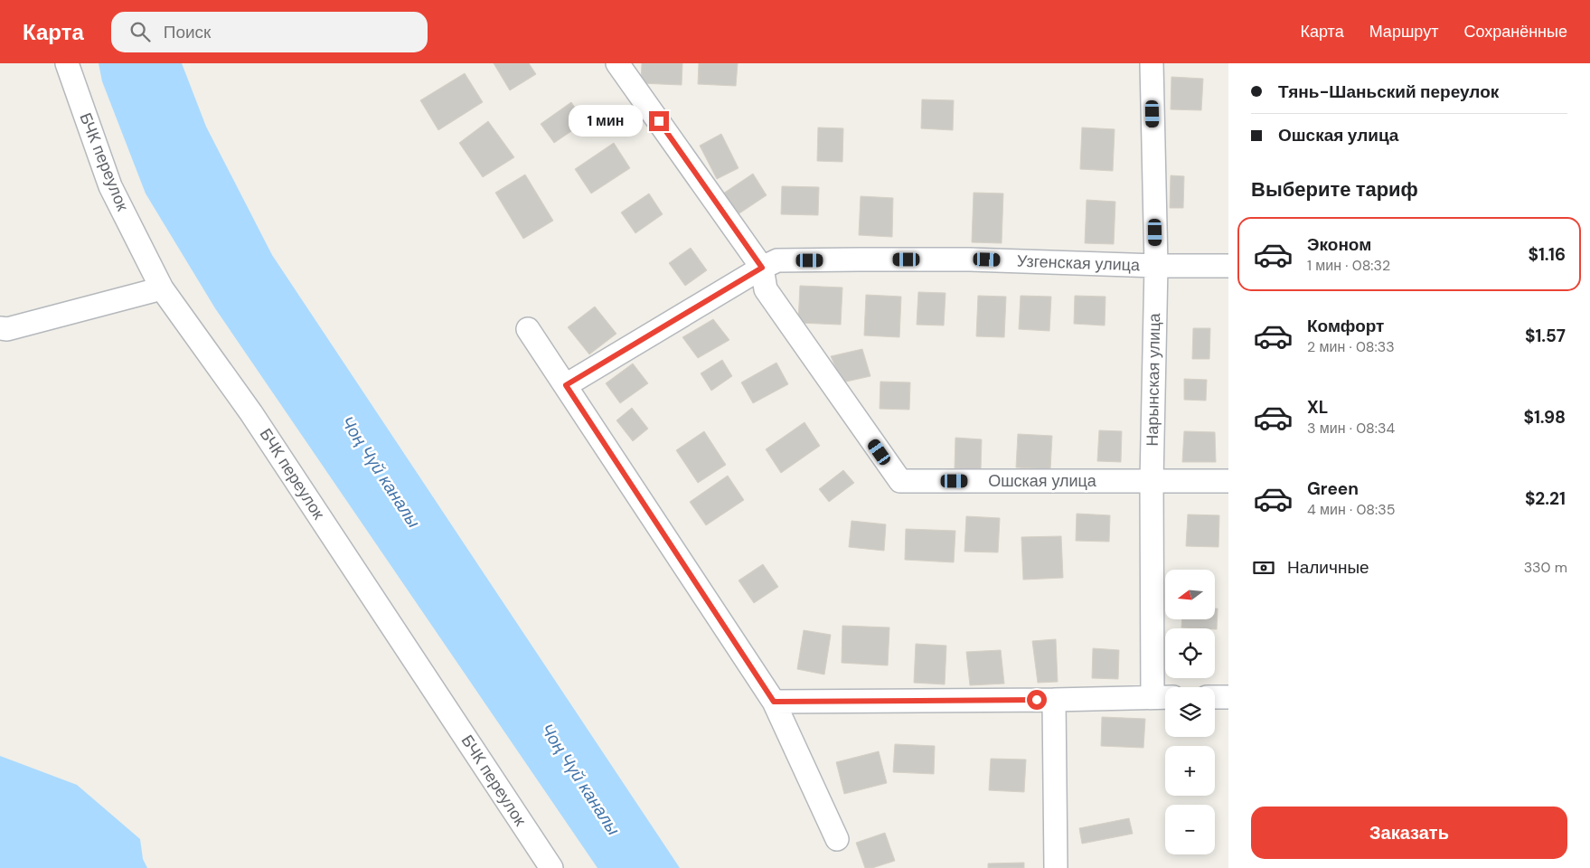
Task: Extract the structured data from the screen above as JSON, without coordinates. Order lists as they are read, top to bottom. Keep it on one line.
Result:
{"streets":{"street":["БЧК переулок","Узгенская улица","Нарынская улица","Ошская улица"]},"crossings":[["Узгенская улица","Нарынская улица"],["Узгенская улица","Ошская улица"],["Нарынская улица","Ошская улица"]],"water":["Чоң Чүй каналы"],"north":"left","page":{"header":"Карта","search":"Поиск","nav":["Карта","Маршрут","Сохранённые"],"banner":["Тянь-Шаньский переулок","Ошская улица"],"bubble":"1 мин","heading":"Выберите тариф","list":[{"name":"Эконом","note":"1 мин · 08:32","value":"$1.16"},{"name":"Комфорт","note":"2 мин · 08:33","value":"$1.57"},{"name":"XL","note":"3 мин · 08:34","value":"$1.98"},{"name":"Green","note":"4 мин · 08:35","value":"$2.21"}],"pay":["Наличные","330 m"],"map_buttons":["+","−"],"buttons":"Заказать"}}
